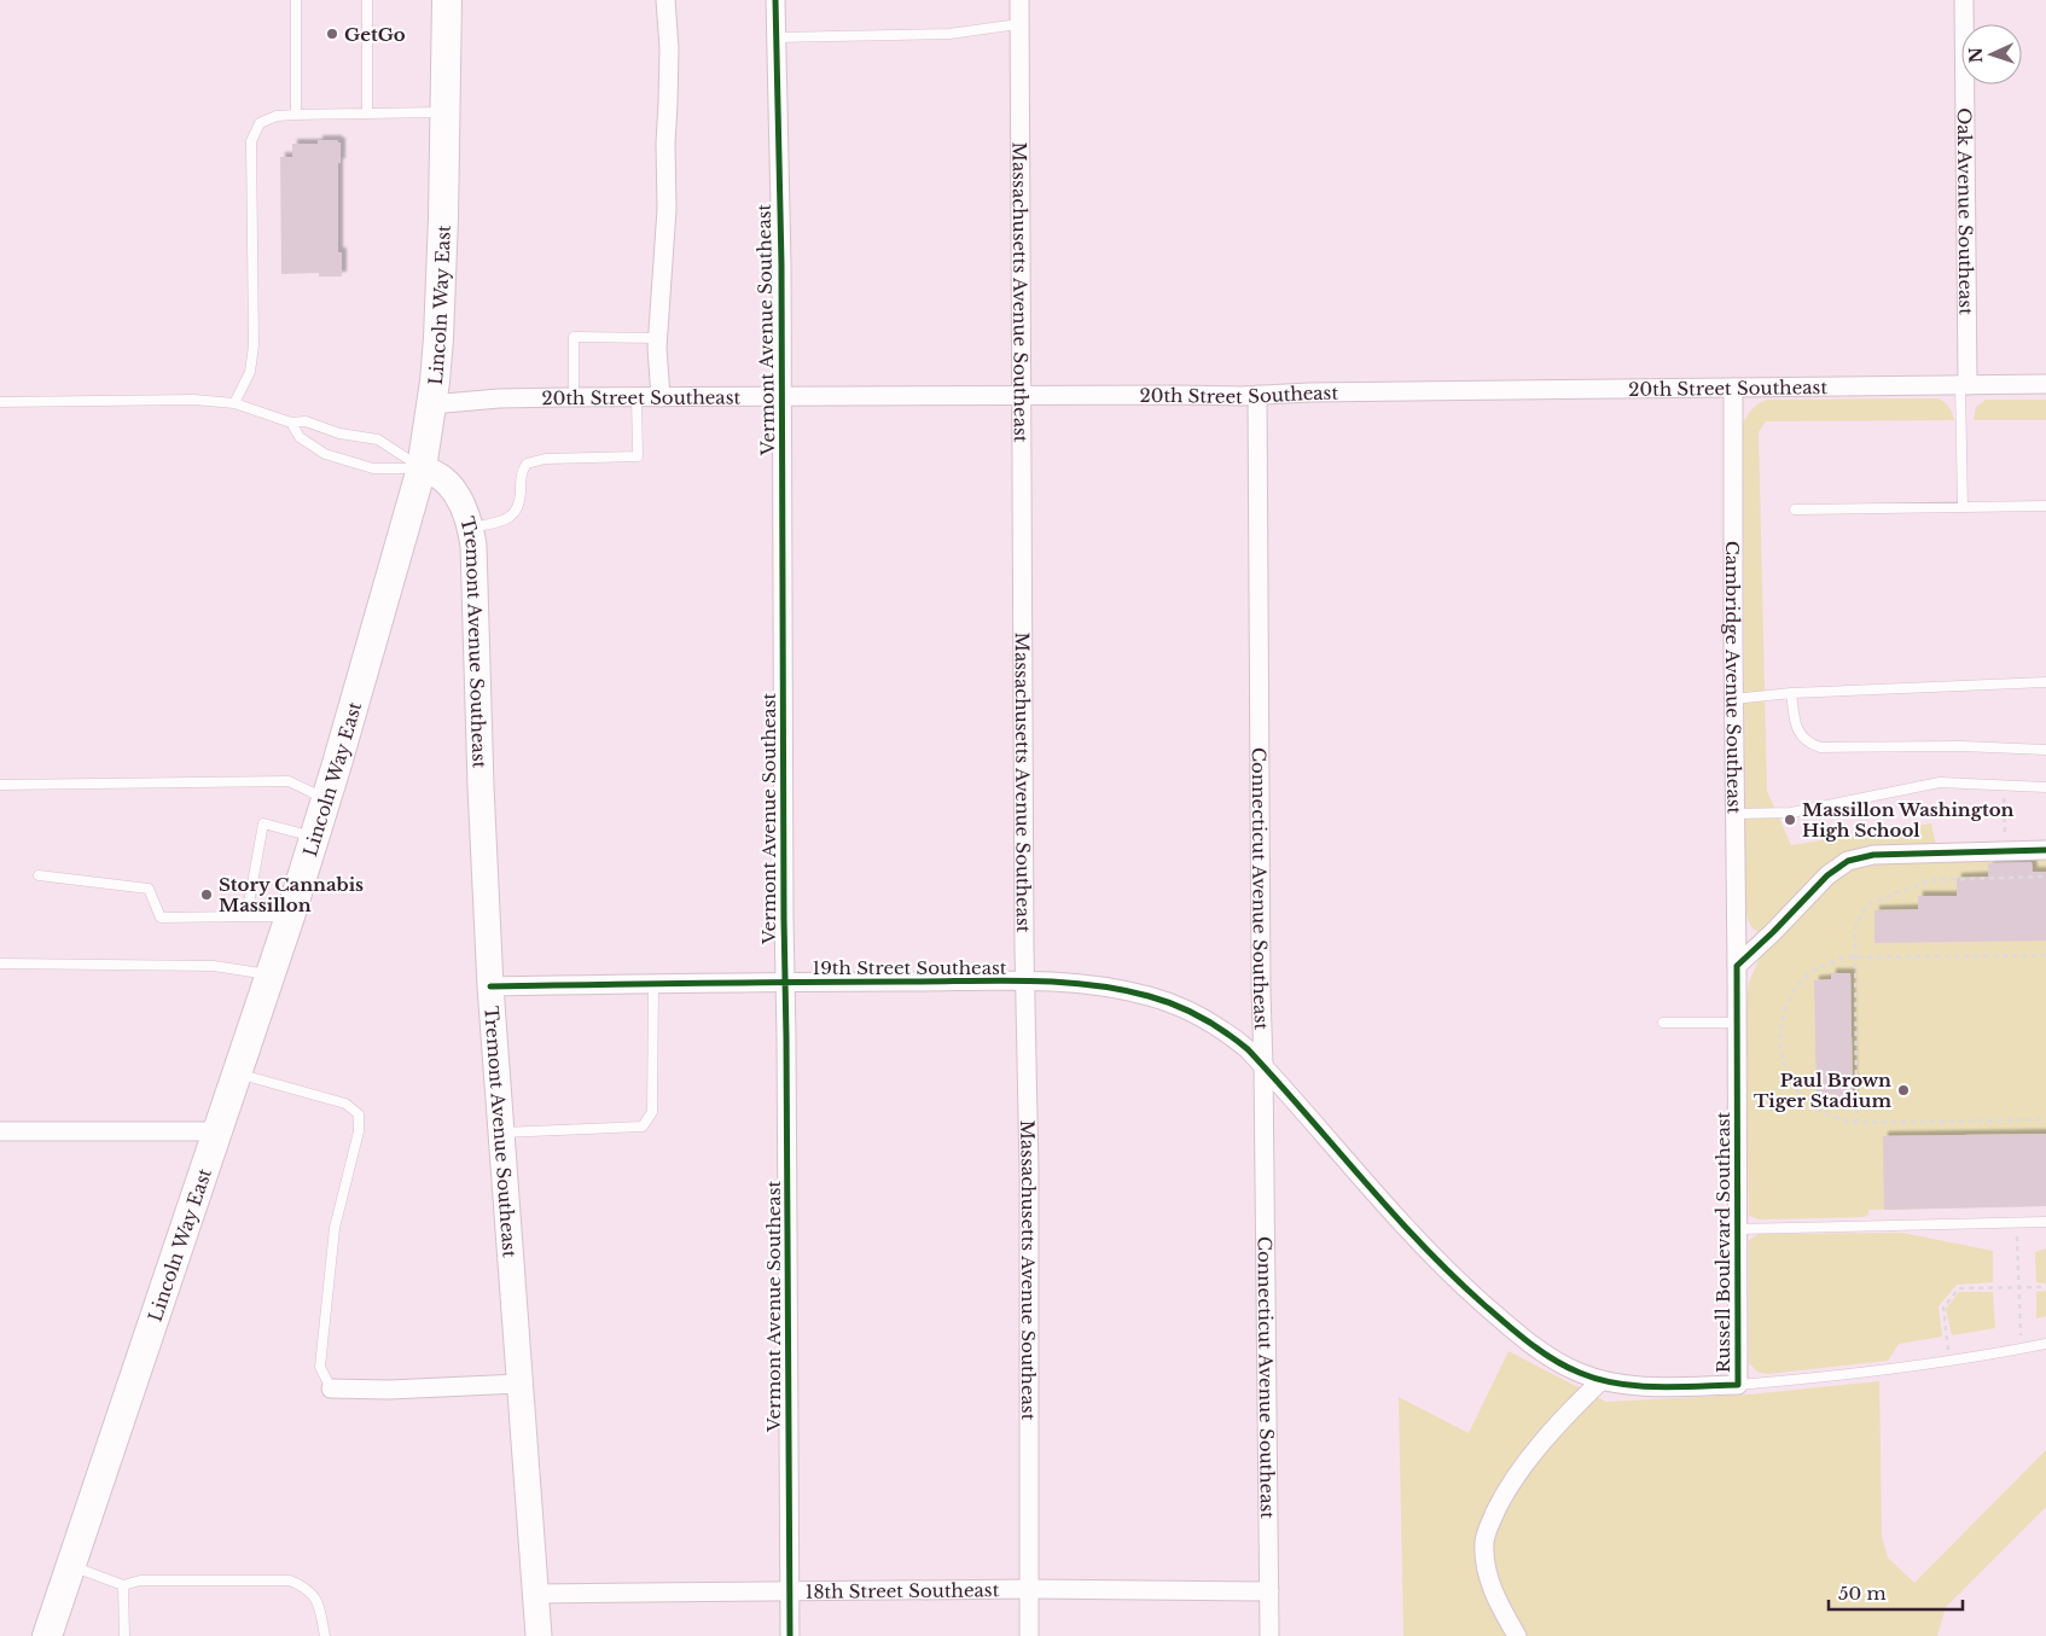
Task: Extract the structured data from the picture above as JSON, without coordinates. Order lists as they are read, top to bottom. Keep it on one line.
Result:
{"streets":{"main road":["Lincoln Way East"],"street":["Oak Avenue Southeast","Massachusetts Avenue Southeast","Vermont Avenue Southeast","20th Street Southeast","Tremont Avenue Southeast","Cambridge Avenue Southeast","Connecticut Avenue Southeast","19th Street Southeast","Russell Boulevard Southeast","18th Street Southeast"]},"crossings":[["Oak Avenue Southeast","20th Street Southeast"],["Massachusetts Avenue Southeast","20th Street Southeast"],["Massachusetts Avenue Southeast","19th Street Southeast"],["Massachusetts Avenue Southeast","18th Street Southeast"],["Lincoln Way East","20th Street Southeast"],["Lincoln Way East","Tremont Avenue Southeast"],["Vermont Avenue Southeast","20th Street Southeast"],["Vermont Avenue Southeast","19th Street Southeast"],["Vermont Avenue Southeast","18th Street Southeast"],["20th Street Southeast","Cambridge Avenue Southeast"],["20th Street Southeast","Connecticut Avenue Southeast"],["Tremont Avenue Southeast","19th Street Southeast"],["Tremont Avenue Southeast","18th Street Southeast"],["Cambridge Avenue Southeast","Russell Boulevard Southeast"],["Connecticut Avenue Southeast","Russell Boulevard Southeast"],["Connecticut Avenue Southeast","18th Street Southeast"],["19th Street Southeast","Russell Boulevard Southeast"]],"places":["GetGo","Massillon Washington High School","Story Cannabis Massillon","Paul Brown Tiger Stadium"],"scale_bar":"50 m","north":"left"}
